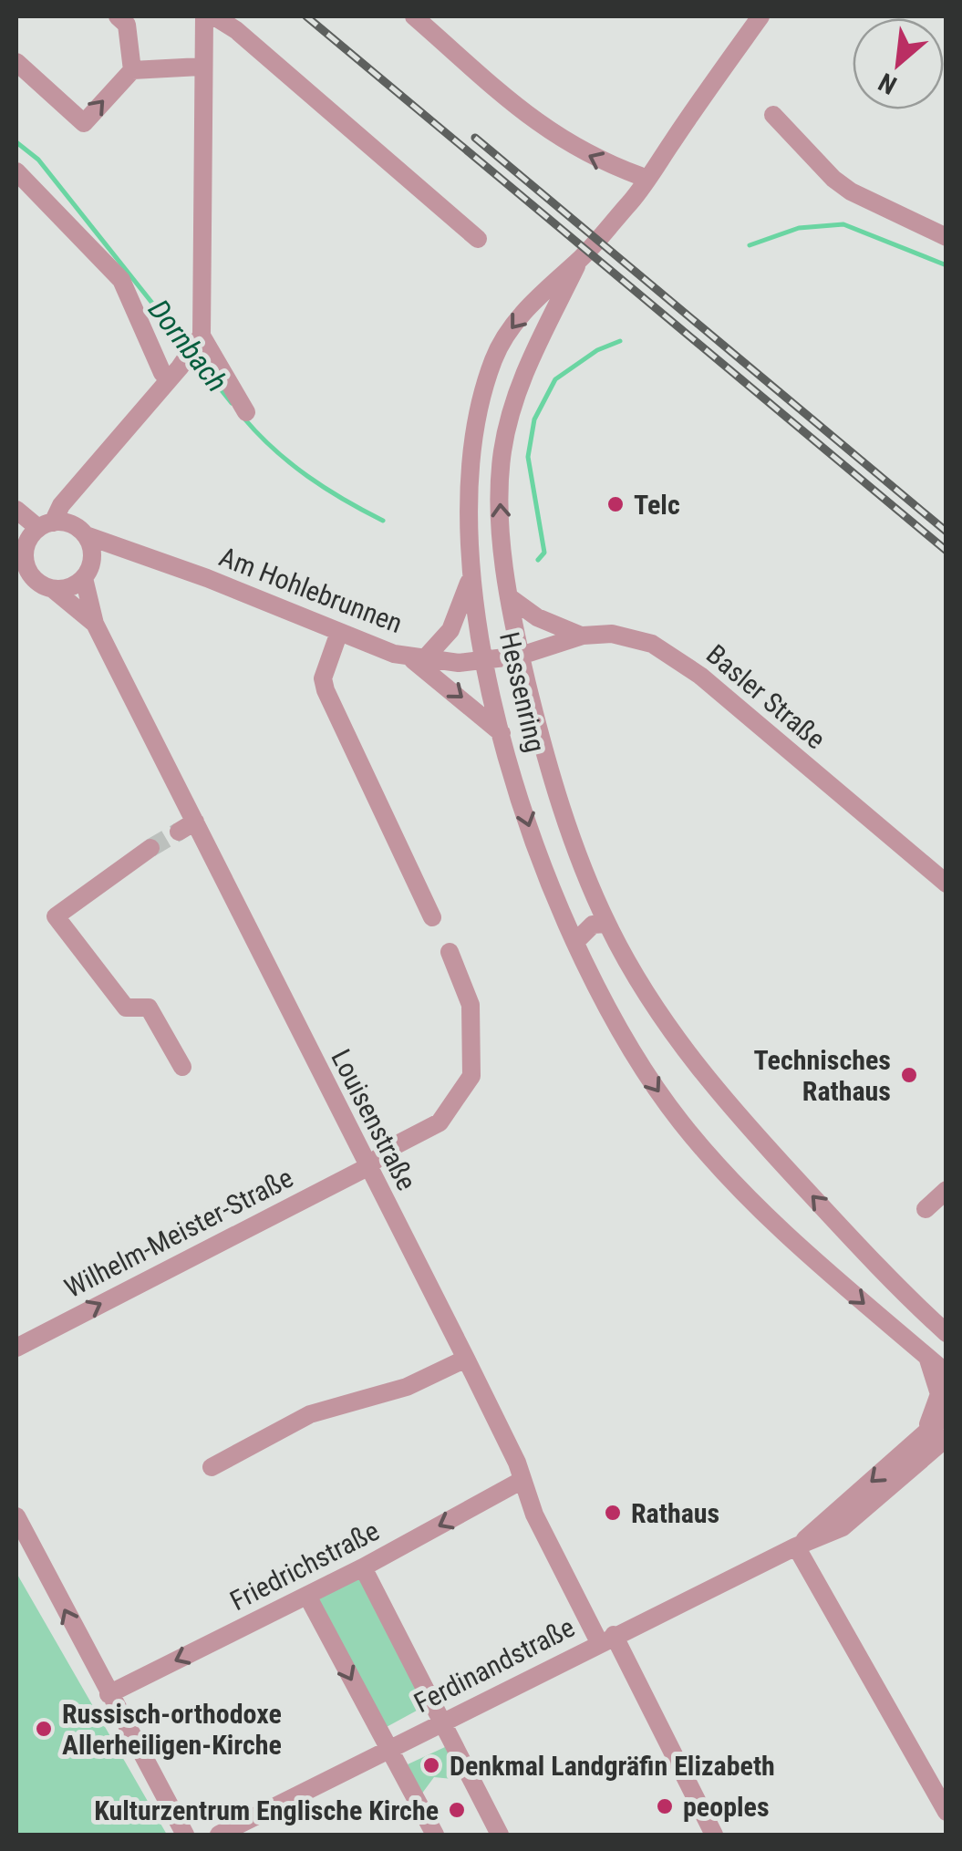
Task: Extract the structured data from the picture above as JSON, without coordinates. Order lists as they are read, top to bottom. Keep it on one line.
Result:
{"streets":{"street":["Am Hohlebrunnen","Hessenring","Basler Straße","Louisenstraße","Wilhelm-Meister-Straße","Friedrichstraße","Ferdinandstraße"]},"crossings":[["Am Hohlebrunnen","Hessenring"],["Am Hohlebrunnen","Basler Straße"],["Am Hohlebrunnen","Louisenstraße"],["Hessenring","Basler Straße"],["Louisenstraße","Wilhelm-Meister-Straße"],["Louisenstraße","Friedrichstraße"],["Louisenstraße","Ferdinandstraße"]],"one_way":["Wilhelm-Meister-Straße"],"water":["Dornbach"],"places":["Telc","Technisches Rathaus","Rathaus","Russisch-orthodoxe Allerheiligen-Kirche","Denkmal Landgräfin Elizabeth","peoples","Kulturzentrum Englische Kirche"],"north":"bottom left"}
